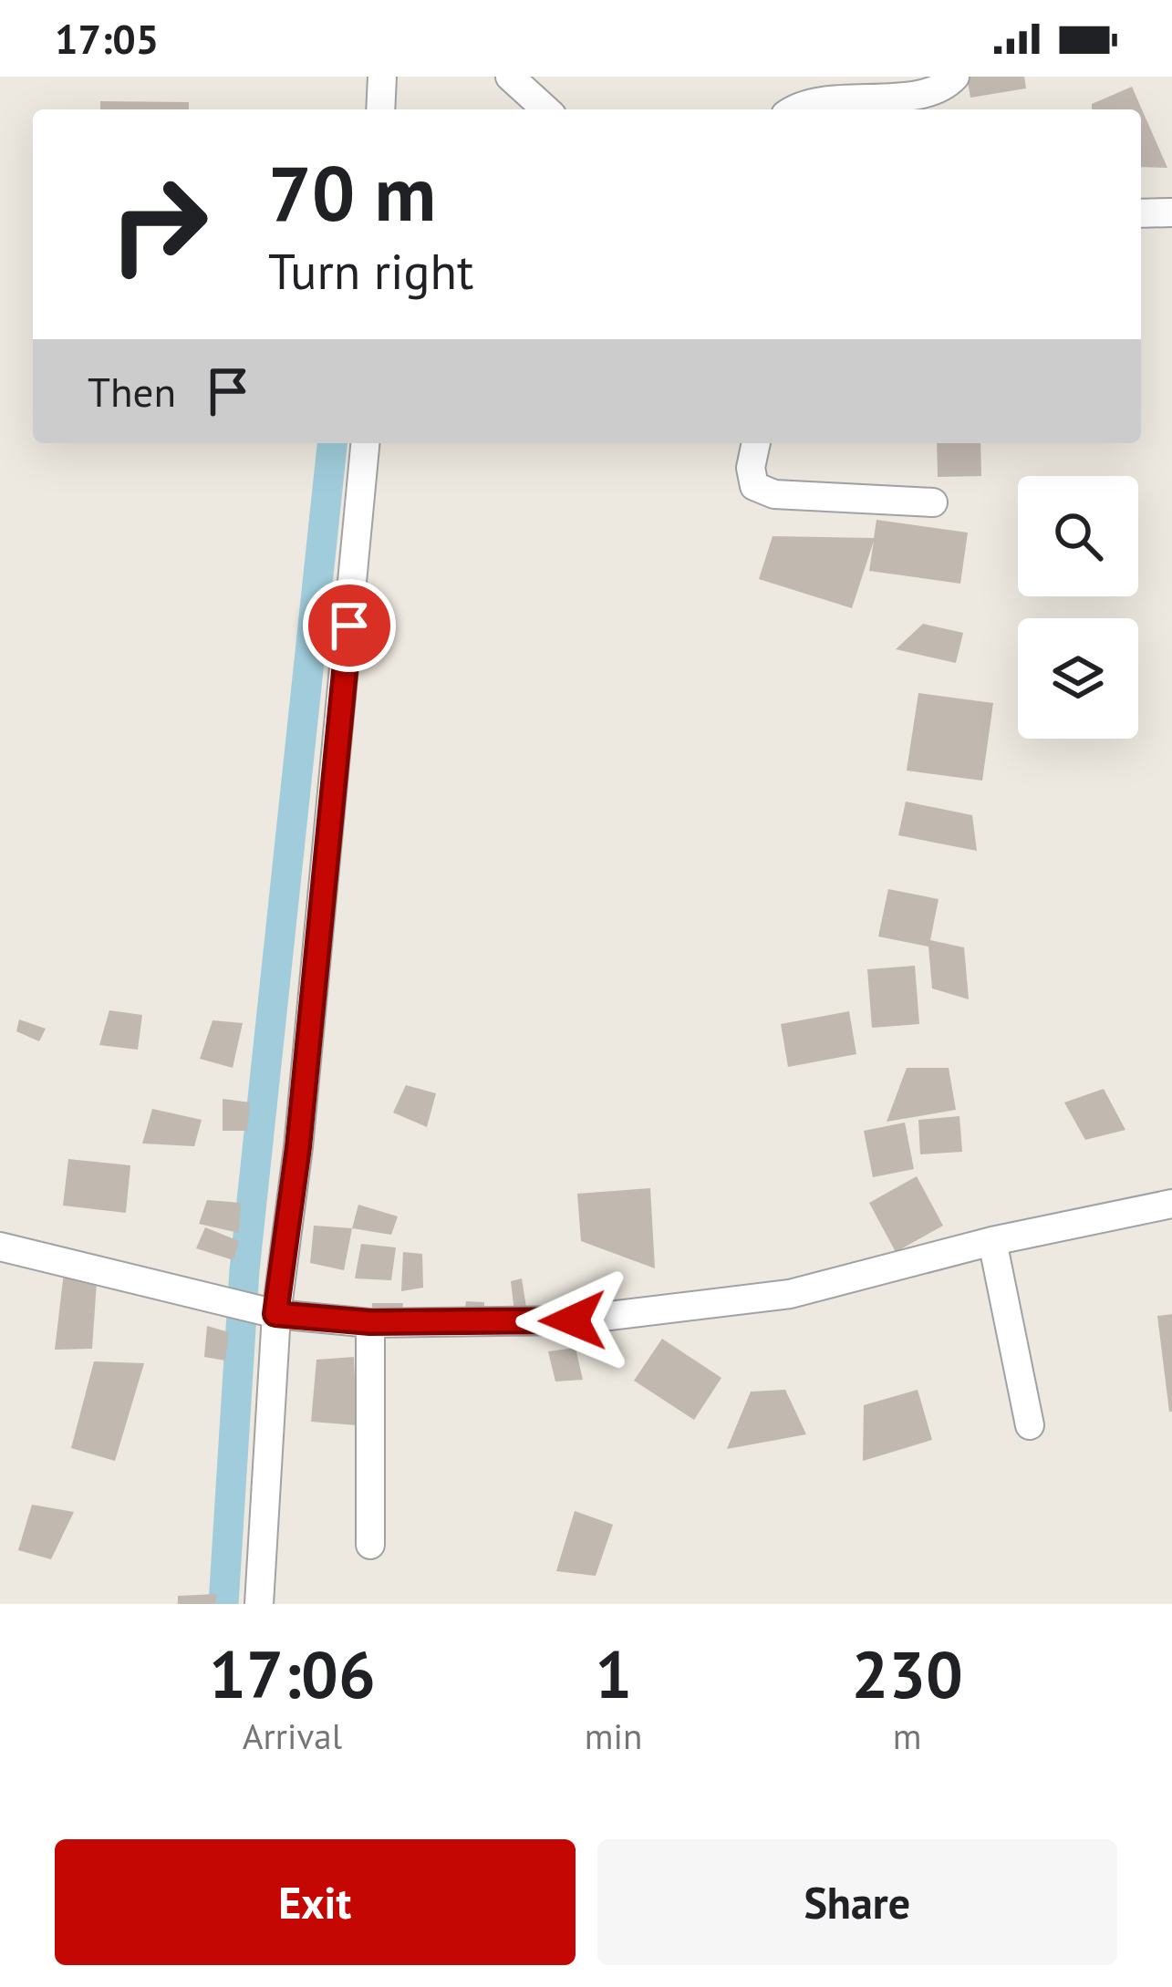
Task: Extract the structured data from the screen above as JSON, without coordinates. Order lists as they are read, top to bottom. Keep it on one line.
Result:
{"page":{"status":"17:05","turn":["70 m","Turn right"],"then":"Then","eta":["17:06","Arrival","1","min","230","m"],"buttons":["Exit","Share"]}}
